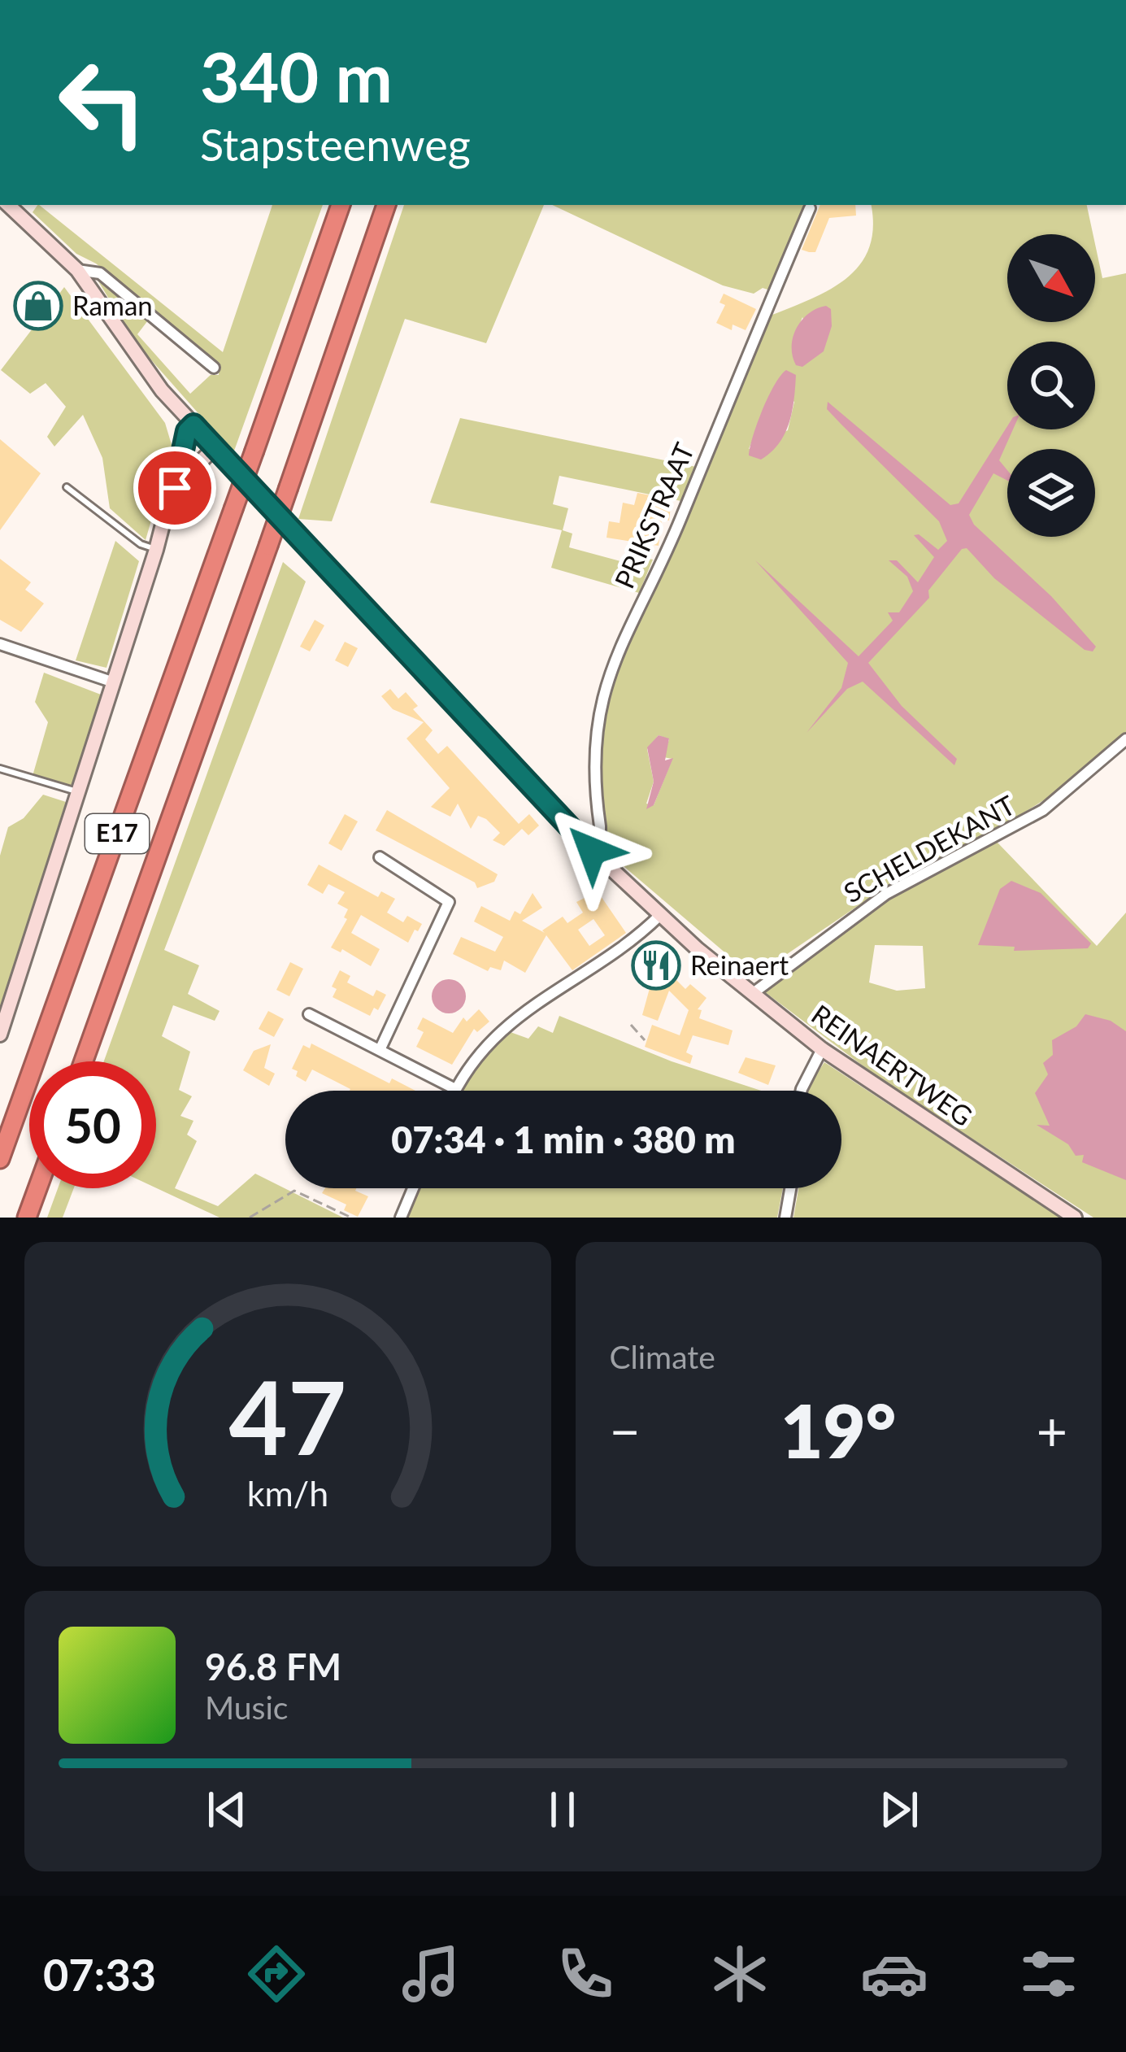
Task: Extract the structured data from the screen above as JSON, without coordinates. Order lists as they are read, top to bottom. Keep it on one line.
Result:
{"streets":{"highway":["E17"],"main road":["REINAERTWEG"],"street":["PRIKSTRAAT","SCHELDEKANT"]},"crossings":[["PRIKSTRAAT","REINAERTWEG"],["SCHELDEKANT","REINAERTWEG"]],"places":{"shop":["Raman"],"restaurant":["Reinaert"]},"north":"bottom right","page":{"turn":["340 m","Stapsteenweg"],"limit":"50","trip":"07:34 · 1 min · 380 m","tile":"Climate","heat":["−","19°","+"],"song":["96.8 FM","Music"],"tabs":"07:33","gauge":["47","km/h"]}}
